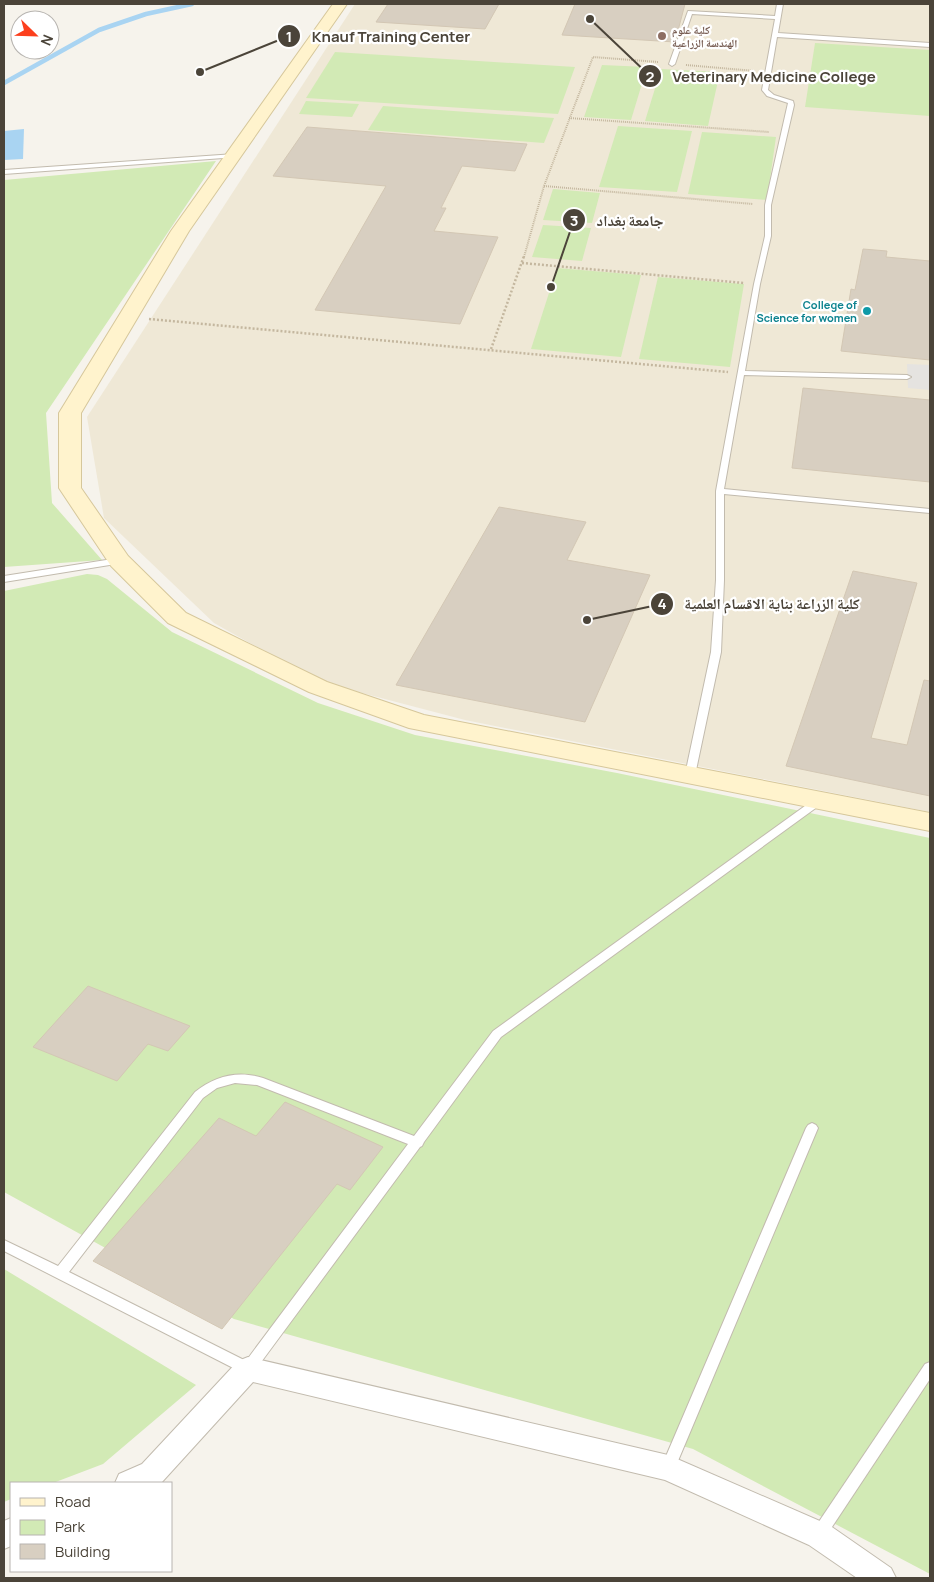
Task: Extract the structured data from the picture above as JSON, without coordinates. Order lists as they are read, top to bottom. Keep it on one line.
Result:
{"places":["Veterinary Medicine College","كلية علوم الهندسة الزراعية","Knauf Training Center","جامعة بغداد","College of Science for women","كلية الزراعة بناية الاقسام العلمية"],"legend":["Road","Park","Building"],"north":"bottom right"}
